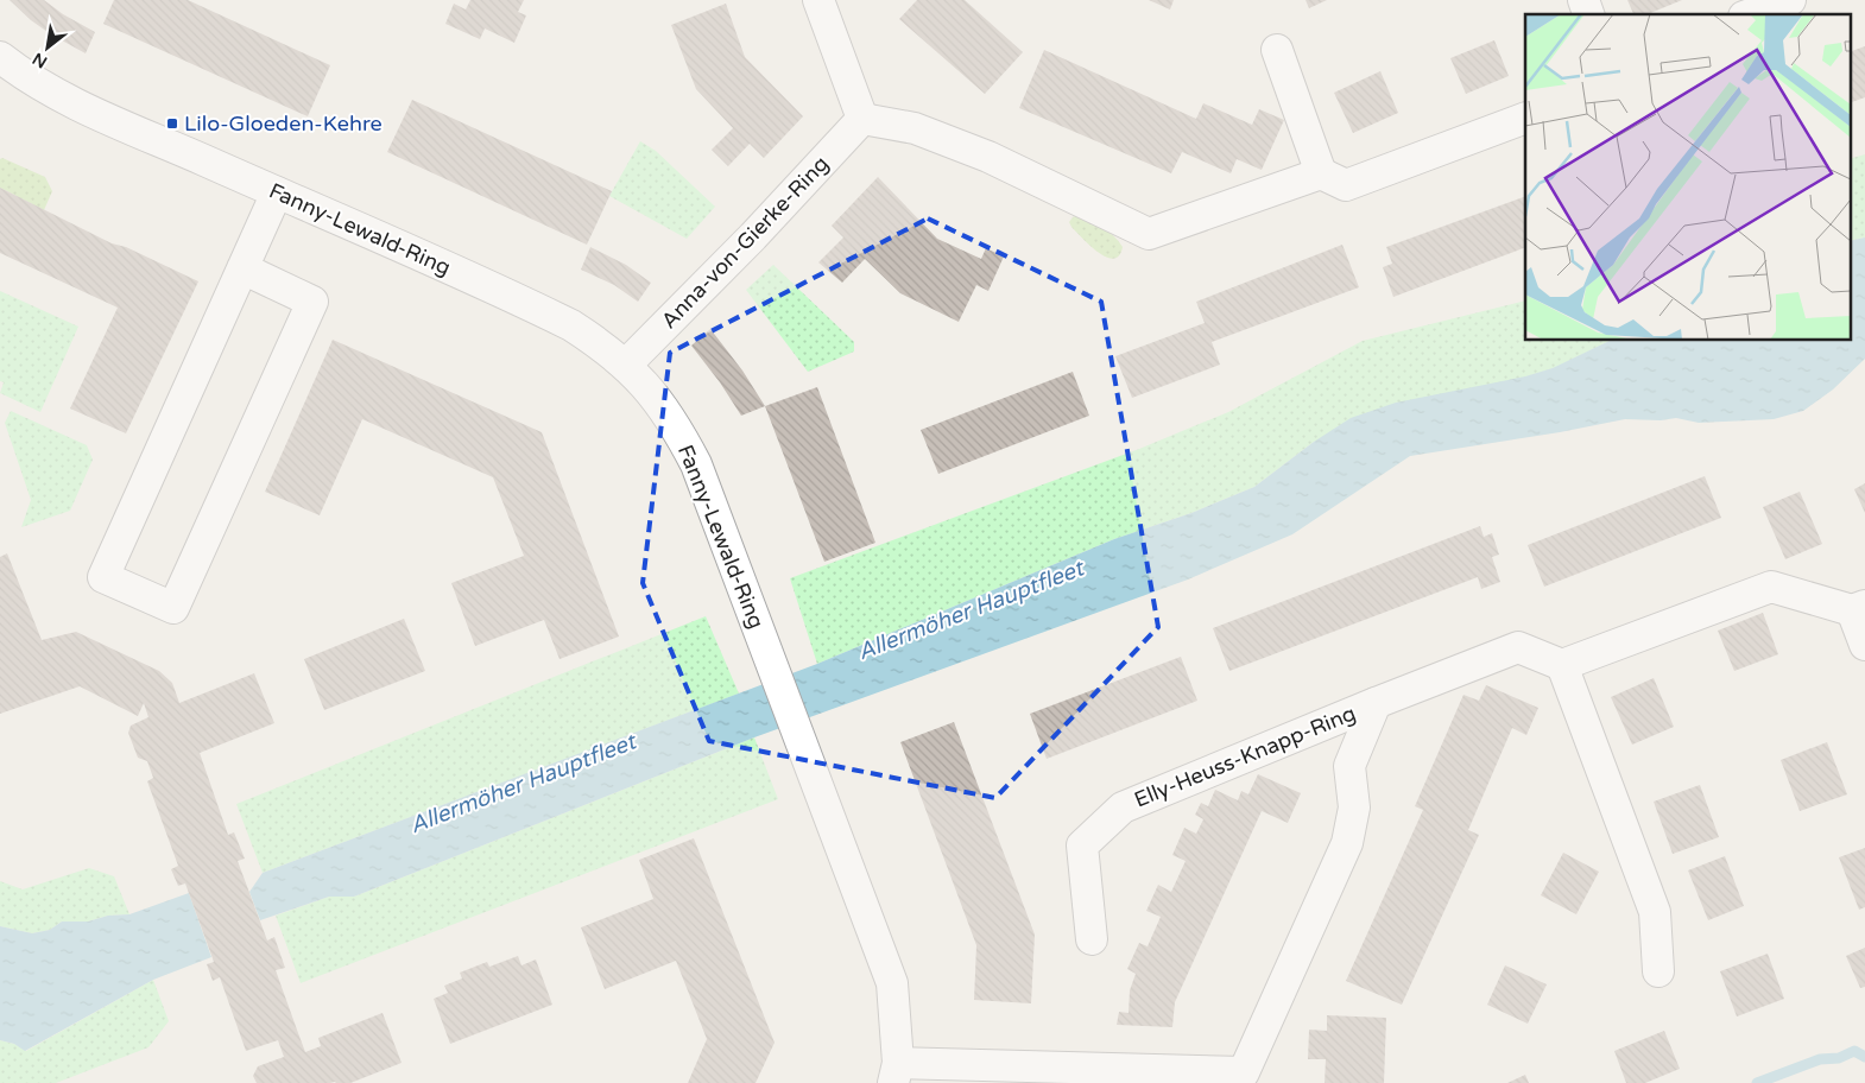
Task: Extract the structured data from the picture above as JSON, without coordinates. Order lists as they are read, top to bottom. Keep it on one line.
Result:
{"streets":{"street":["Fanny-Lewald-Ring","Anna-von-Gierke-Ring","Elly-Heuss-Knapp-Ring"]},"crossings":[["Fanny-Lewald-Ring","Anna-von-Gierke-Ring"],["Fanny-Lewald-Ring","Elly-Heuss-Knapp-Ring"]],"water":["Allermöher Hauptfleet"],"places":{"transit":["Lilo-Gloeden-Kehre"]},"north":"bottom left"}
